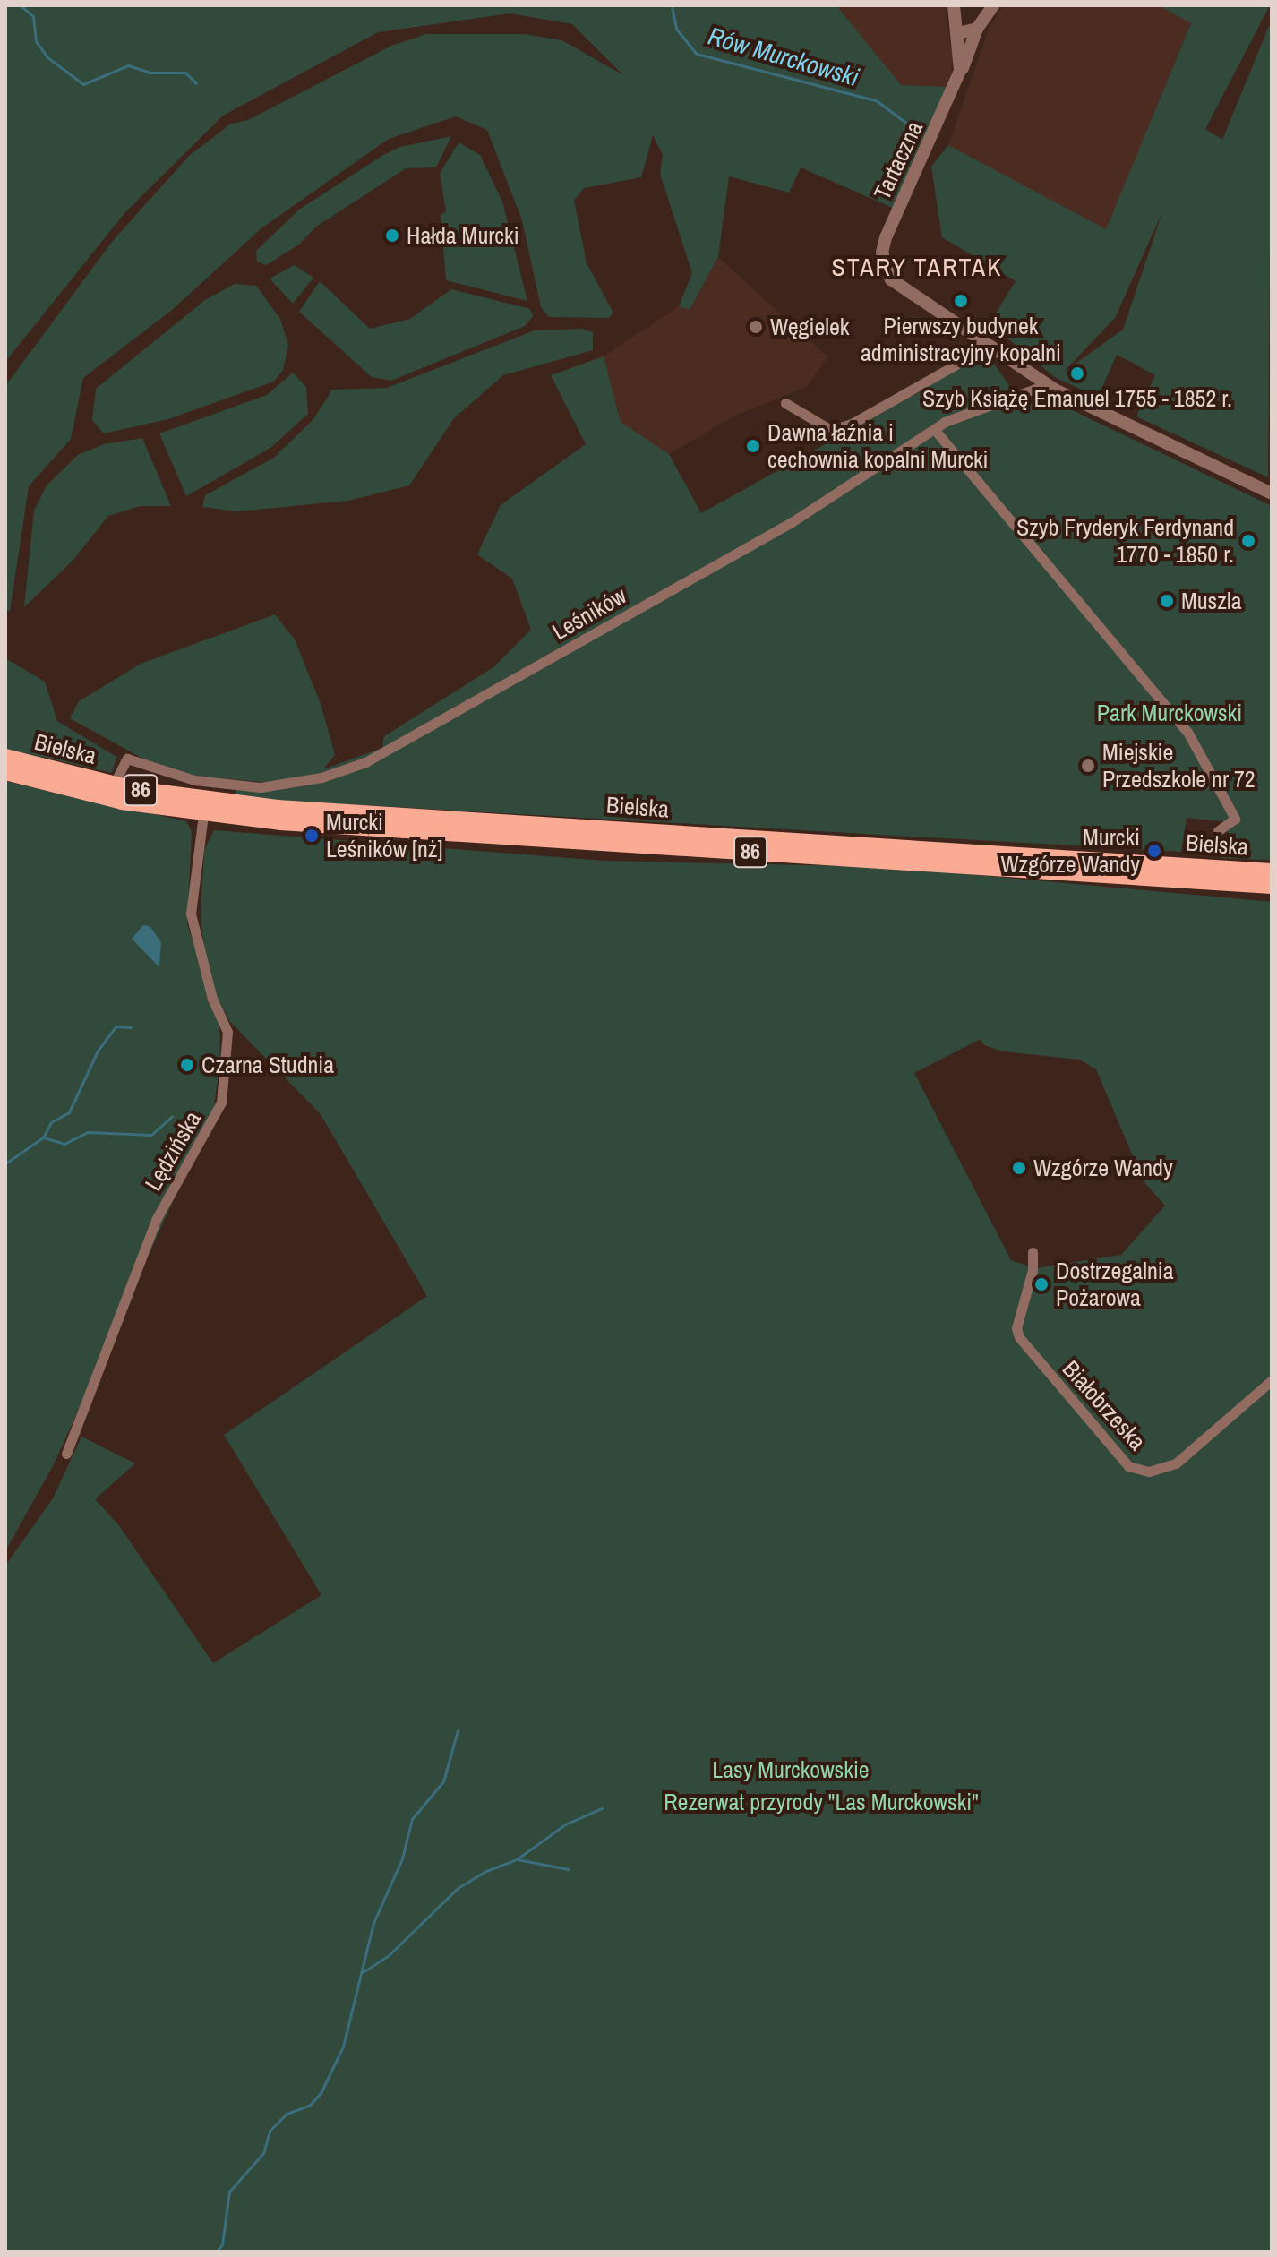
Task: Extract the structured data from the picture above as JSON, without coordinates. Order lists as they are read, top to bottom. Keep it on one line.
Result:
{"streets":{"main road":["Bielska","86"],"street":["Tartaczna","Leśników","Lędzińska","Białobrzeska"]},"crossings":[["Leśników","Bielska"],["Bielska","Lędzińska"]],"districts":["STARY TARTAK"],"water":["Rów Murckowski"],"parks":["Park Murckowski","Lasy Murckowskie","Rezerwat przyrody \"Las Murckowski\""],"places":["Hałda Murcki","Pierwszy budynek administracyjny kopalni","Węgielek","Szyb Książę Emanuel 1755 - 1852 r.","Dawna łaźnia i cechownia kopalni Murcki","Szyb Fryderyk Ferdynand 1770 - 1850 r.","Muszla","Miejskie Przedszkole nr 72","Murcki Leśników [nż]","Murcki Wzgórze Wandy","Czarna Studnia","Wzgórze Wandy","Dostrzegalnia Pożarowa"]}
